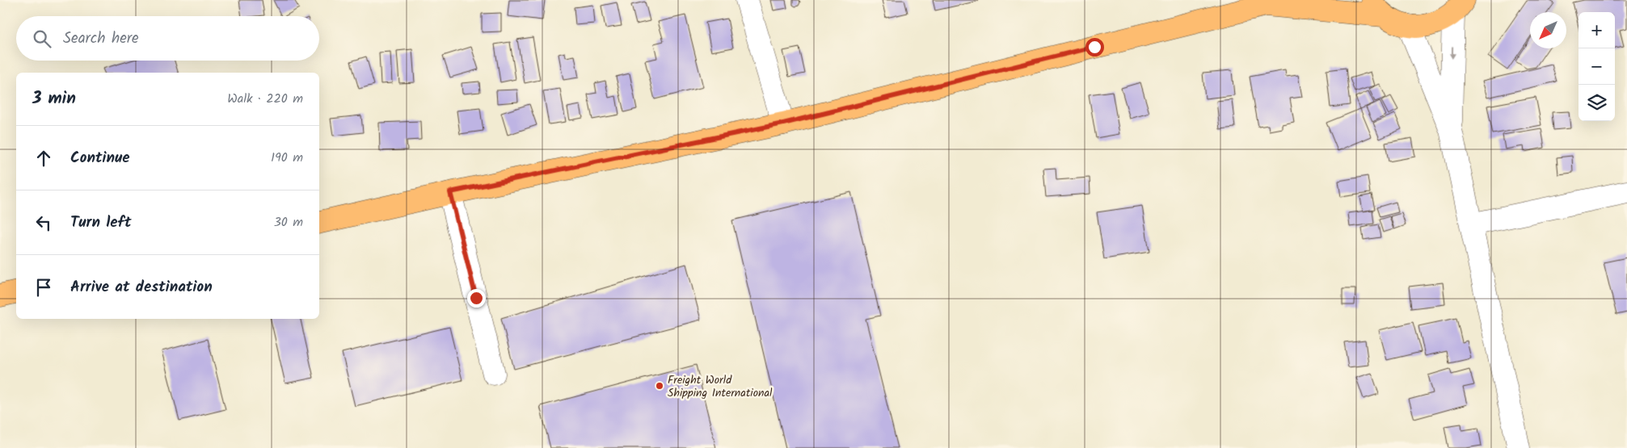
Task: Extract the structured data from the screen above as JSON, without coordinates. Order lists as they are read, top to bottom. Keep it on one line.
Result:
{"places":["Freight World Shipping International"],"north":"bottom left","page":{"map_buttons":["+","−"],"search":"Search here","heading":["3 min","Walk · 220 m"],"list":[["Continue","190 m"],["Turn left","30 m"],"Arrive at destination"]}}
